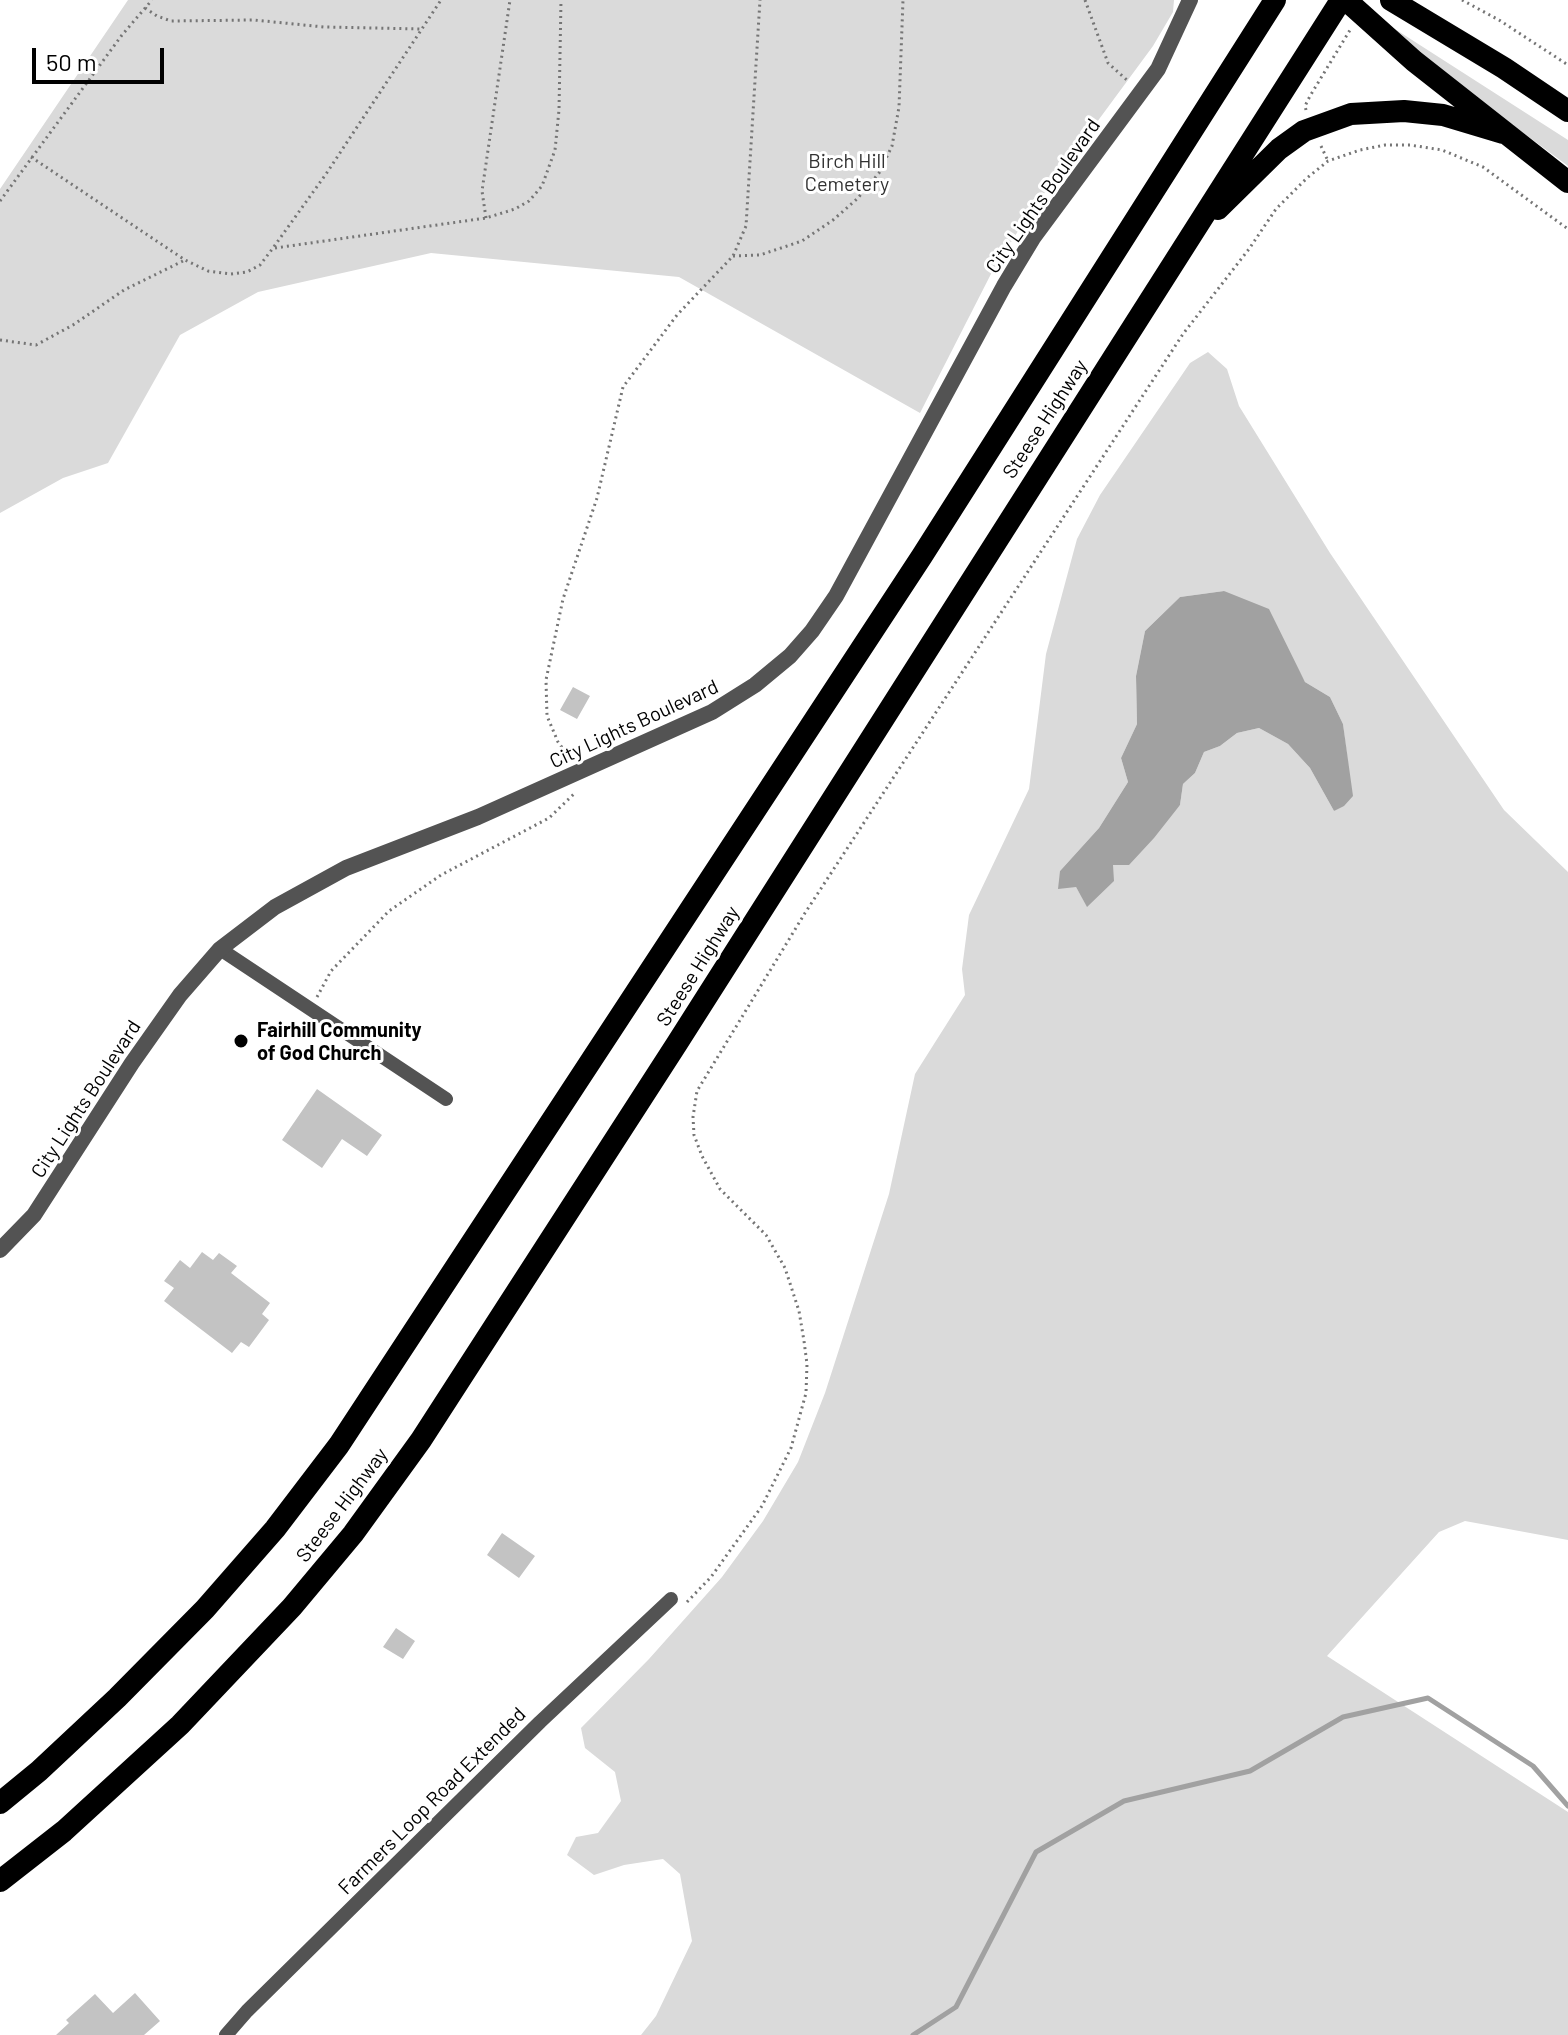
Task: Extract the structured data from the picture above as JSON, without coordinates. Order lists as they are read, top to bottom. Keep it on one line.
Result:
{"streets":{"highway":["Steese Highway"],"street":["City Lights Boulevard","Farmers Loop Road Extended"]},"parks":["Birch Hill Cemetery"],"places":["Fairhill Community of God Church"],"scale_bar":"50 m"}
